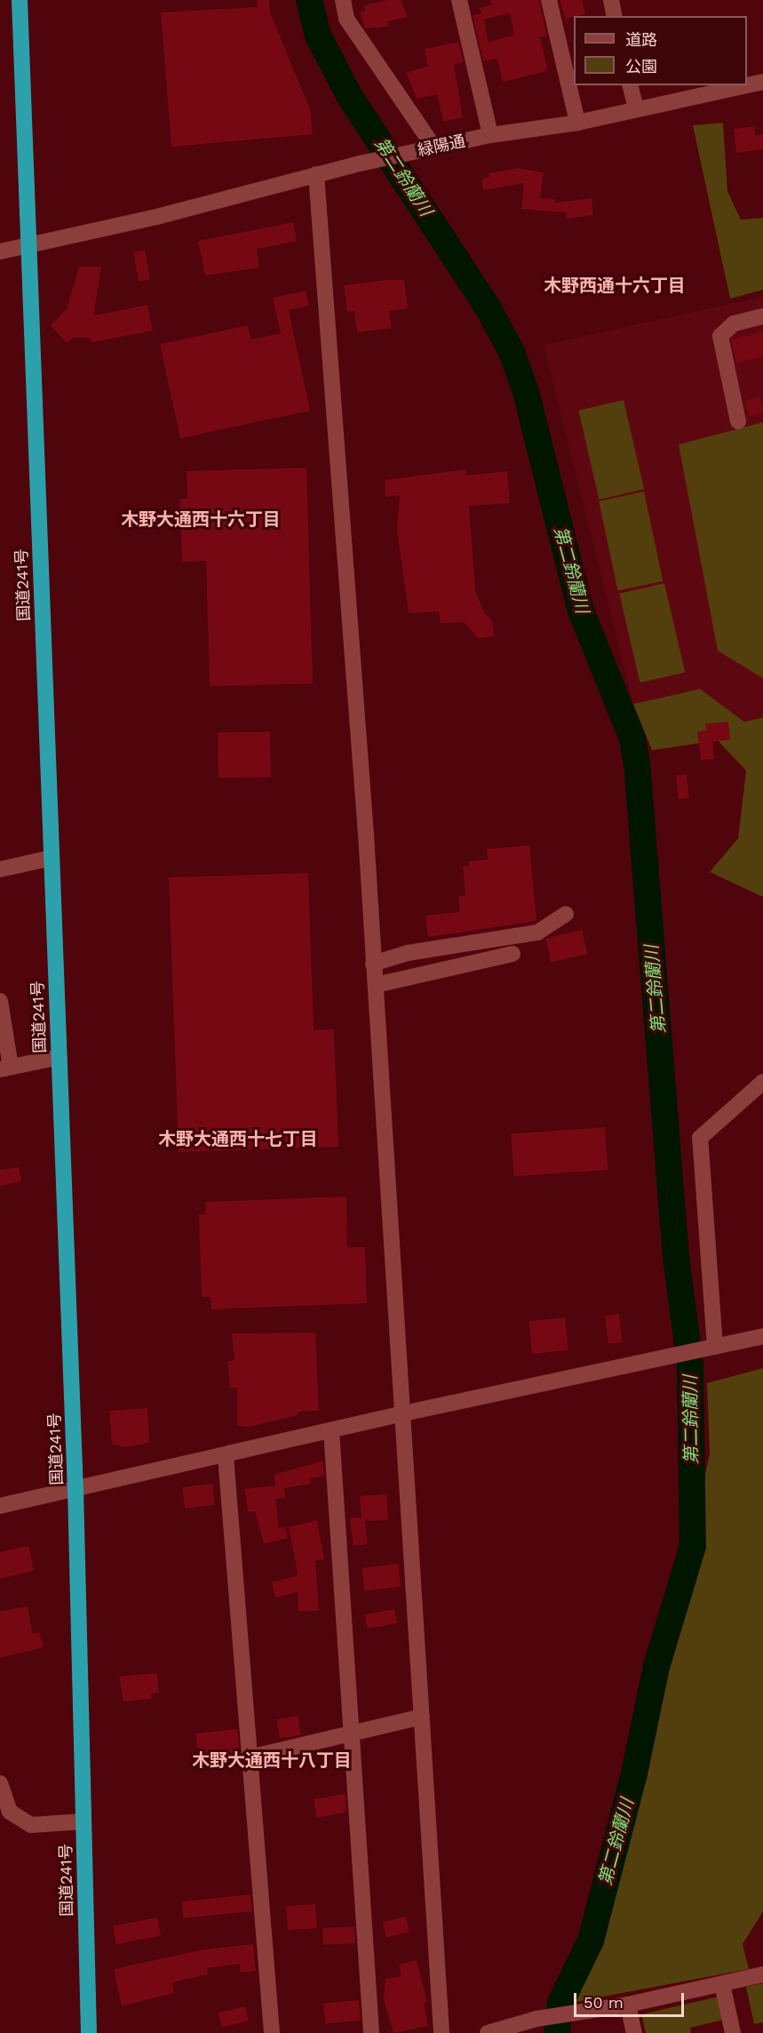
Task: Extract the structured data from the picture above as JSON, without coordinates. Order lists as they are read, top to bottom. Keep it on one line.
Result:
{"streets":{"highway":["国道241号"],"street":["緑陽通"]},"crossings":[["緑陽通","国道241号"]],"districts":["木野西通十六丁目","木野大通西十六丁目","木野大通西十七丁目","木野大通西十八丁目"],"water":["第二鈴蘭川"],"legend":["道路","公園"],"scale_bar":"50 m"}
